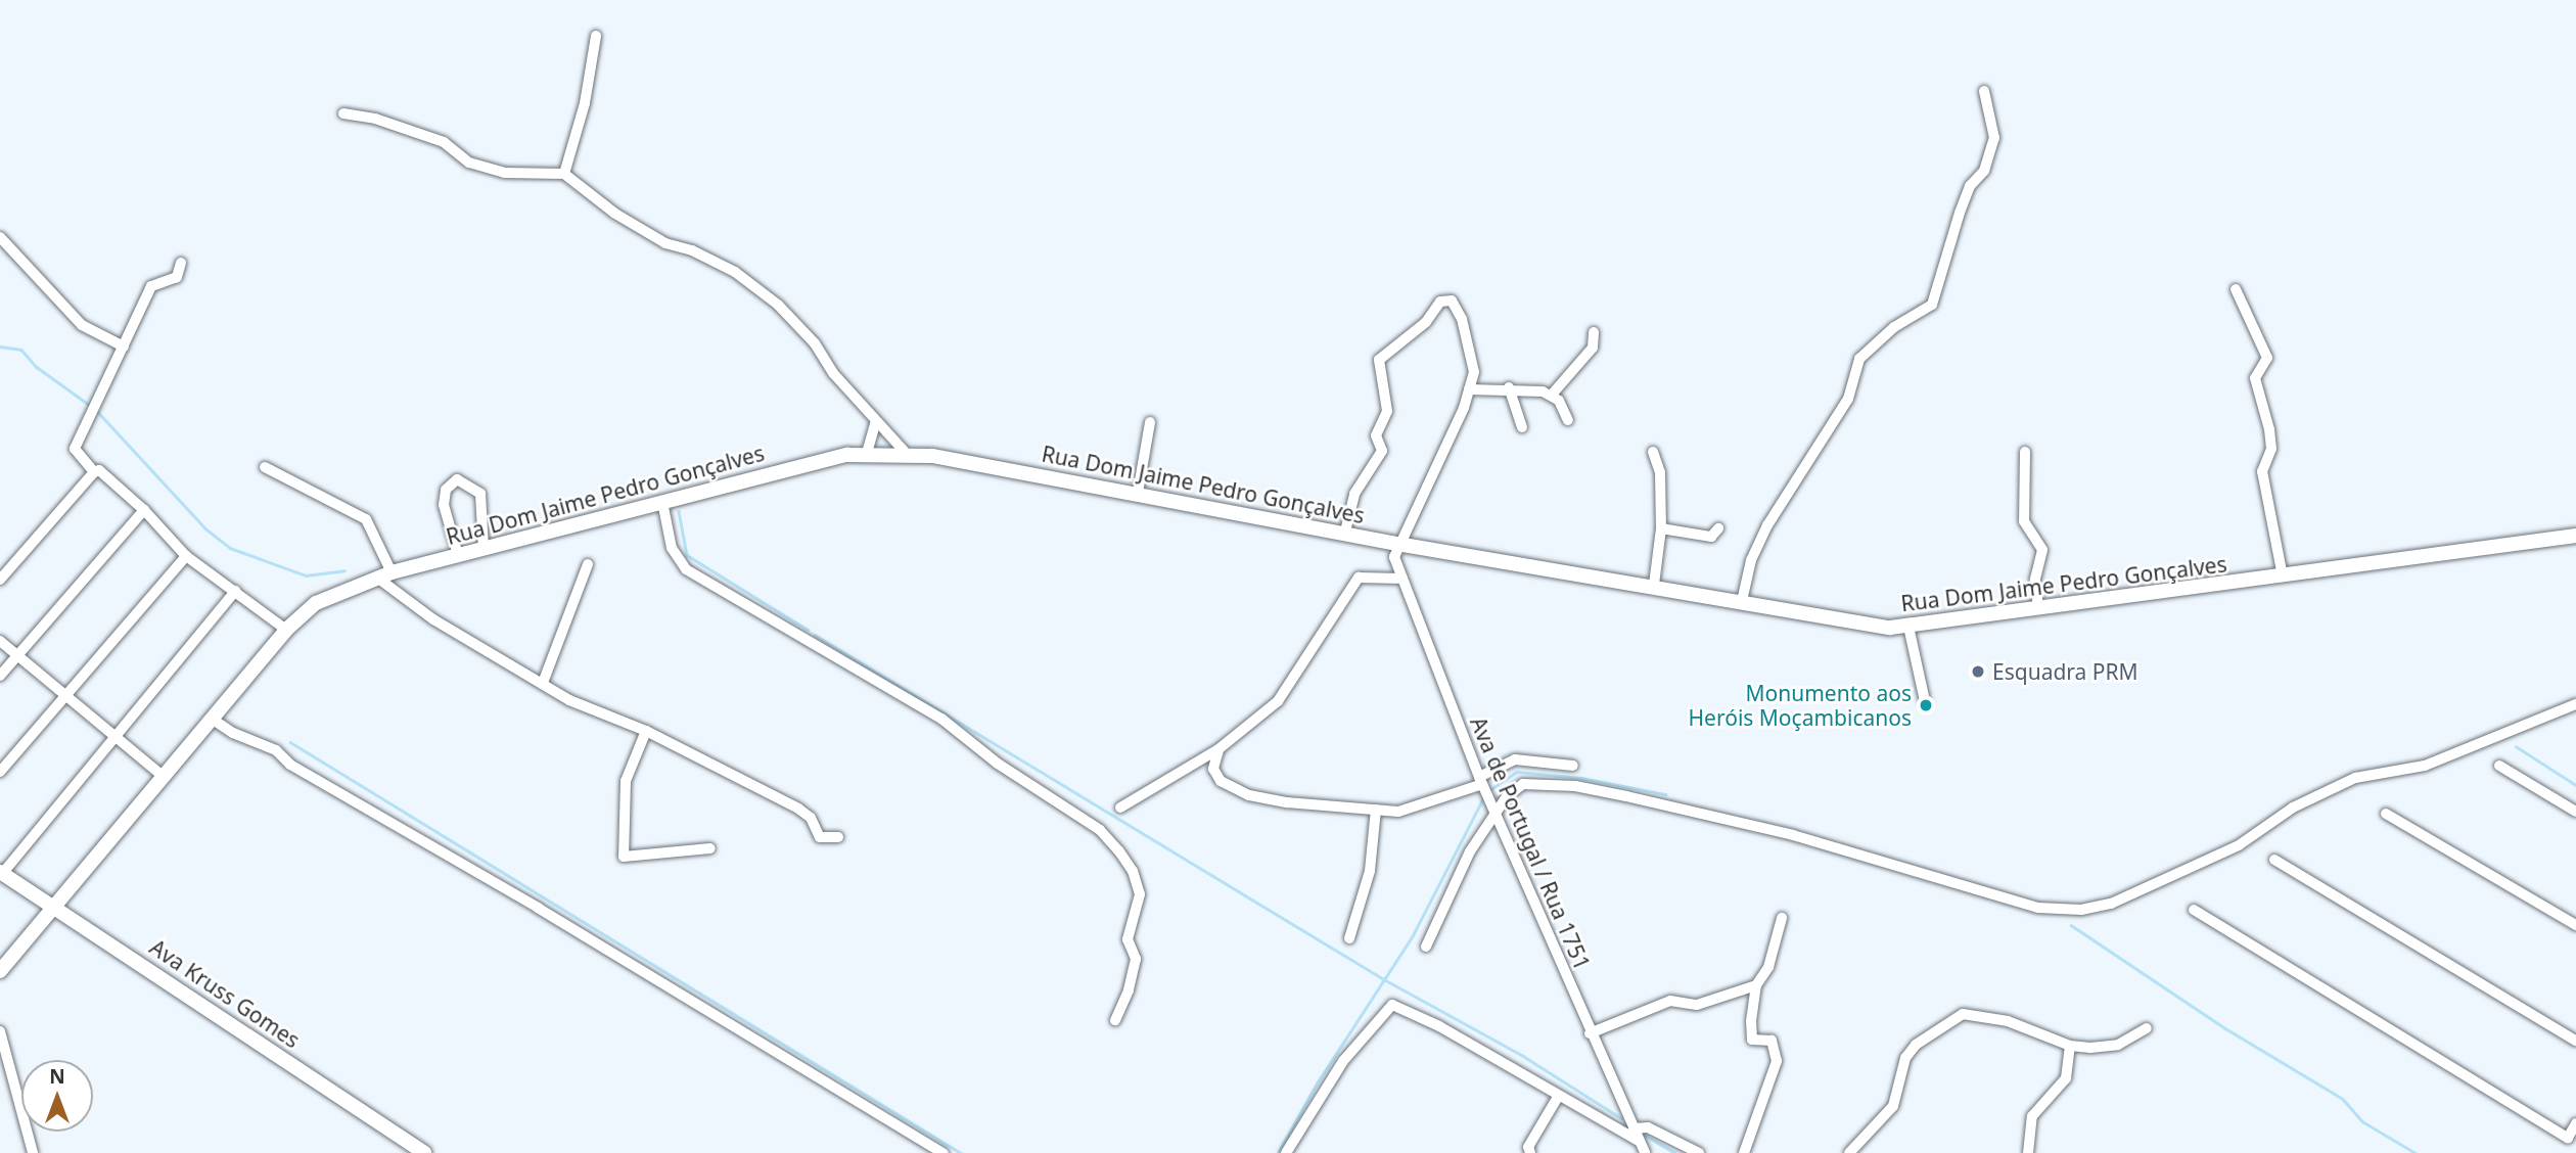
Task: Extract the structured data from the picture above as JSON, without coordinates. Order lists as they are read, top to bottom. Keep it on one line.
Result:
{"streets":{"main road":["Rua Dom Jaime Pedro Gonçalves","Ava Kruss Gomes"],"street":["Ava de Portugal / Rua 1751"]},"crossings":[["Rua Dom Jaime Pedro Gonçalves","Ava de Portugal / Rua 1751"],["Rua Dom Jaime Pedro Gonçalves","Ava Kruss Gomes"]],"places":["Esquadra PRM","Monumento aos Heróis Moçambicanos"],"north":"top"}
